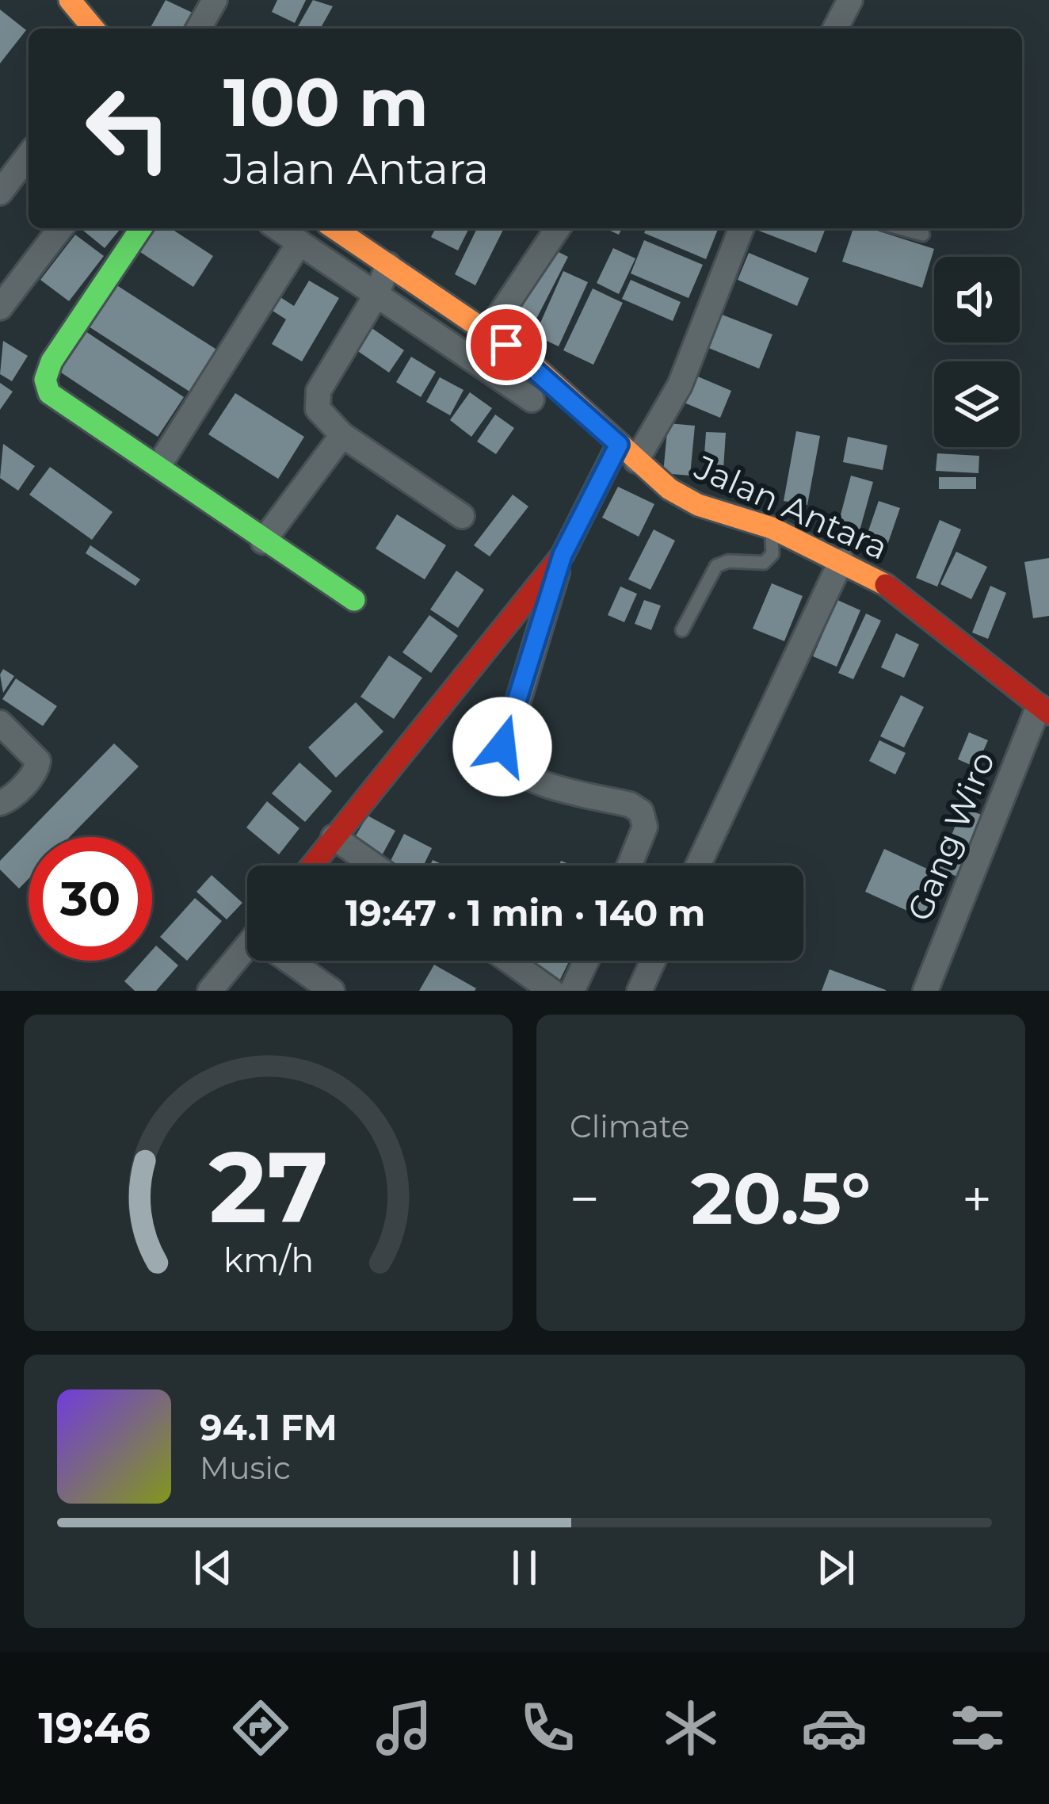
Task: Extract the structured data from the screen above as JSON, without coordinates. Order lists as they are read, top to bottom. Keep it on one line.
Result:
{"streets":{"street":["Jalan Antara","Gang Wiro"]},"crossings":[["Jalan Antara","Gang Wiro"]],"page":{"turn":["100 m","Jalan Antara"],"limit":"30","trip":"19:47 · 1 min · 140 m","tile":"Climate","heat":["−","20.5°","+"],"song":["94.1 FM","Music"],"tabs":"19:46","gauge":["27","km/h"]}}
